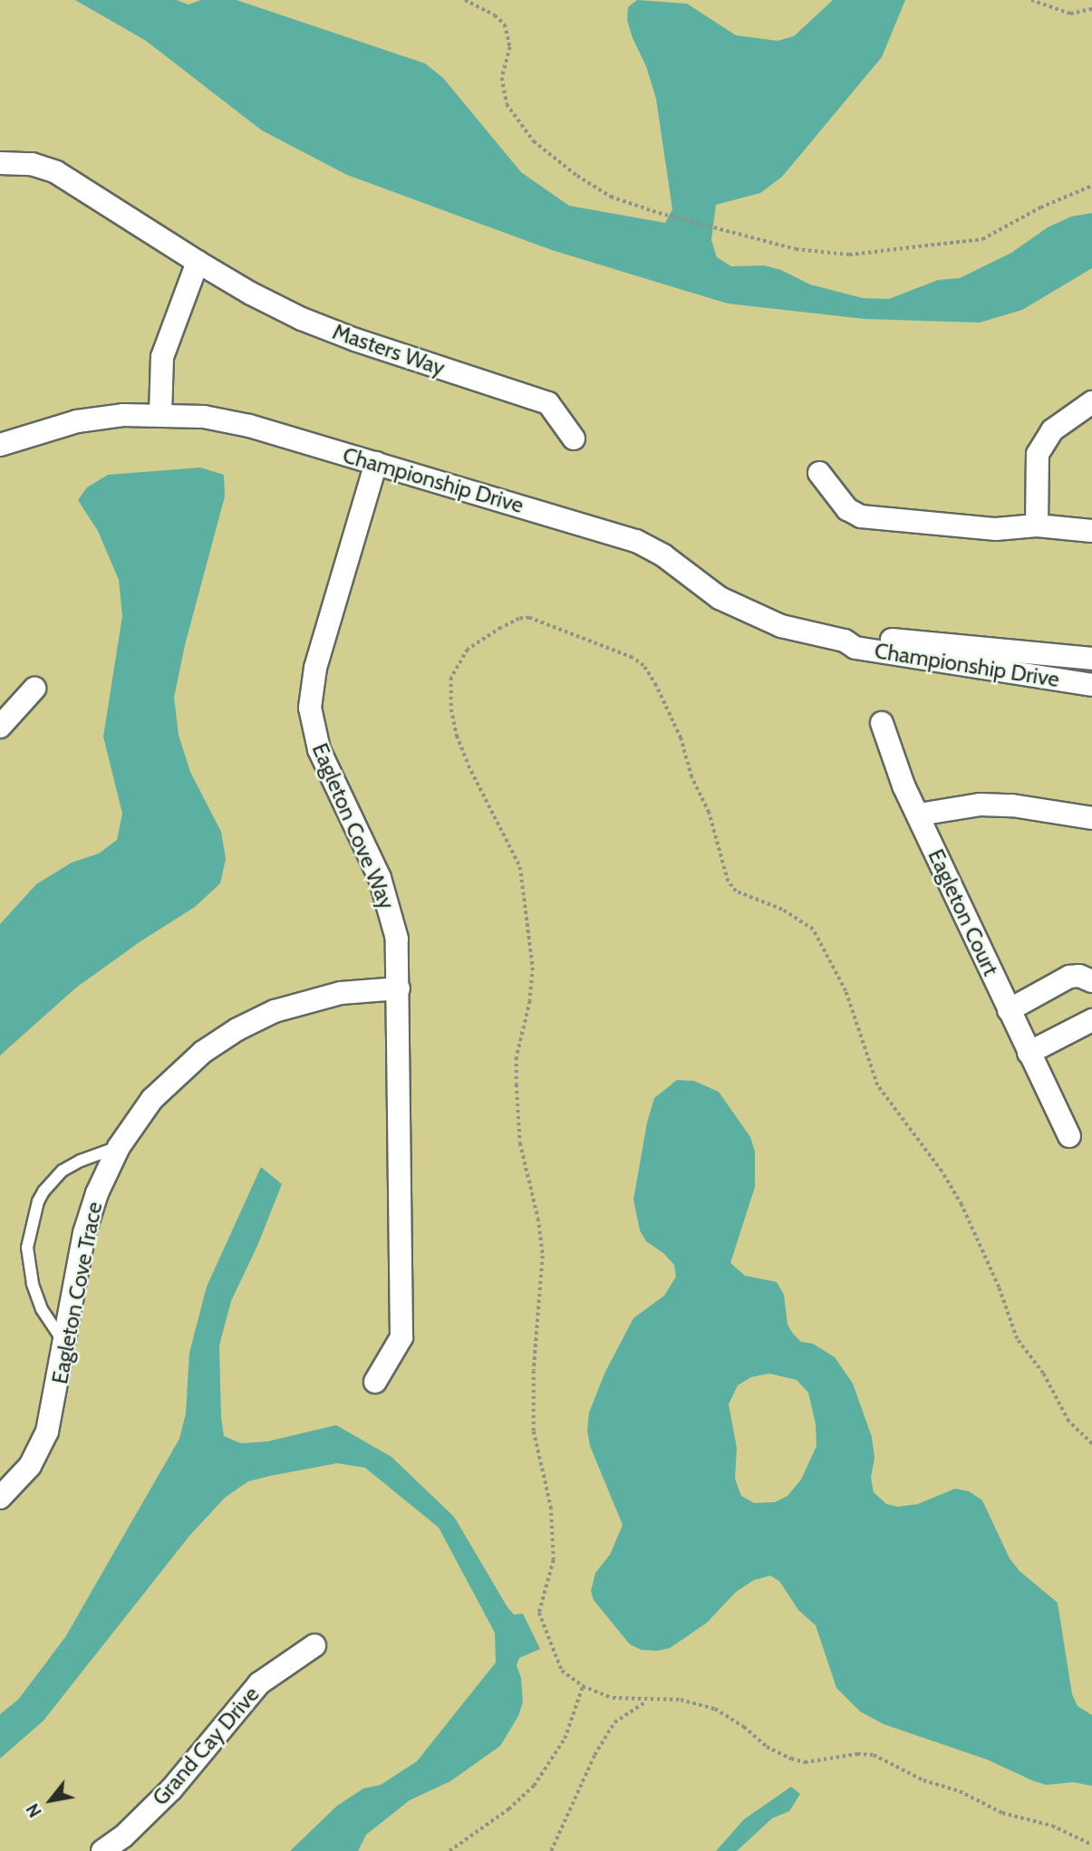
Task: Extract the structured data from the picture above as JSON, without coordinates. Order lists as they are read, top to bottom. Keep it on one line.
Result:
{"streets":{"street":["Masters Way","Championship Drive","Eagleton Cove Way","Eagleton Court","Eagleton Cove Trace","Grand Cay Drive"]},"crossings":[["Championship Drive","Eagleton Cove Way"],["Eagleton Cove Way","Eagleton Cove Trace"]],"north":"bottom left"}
